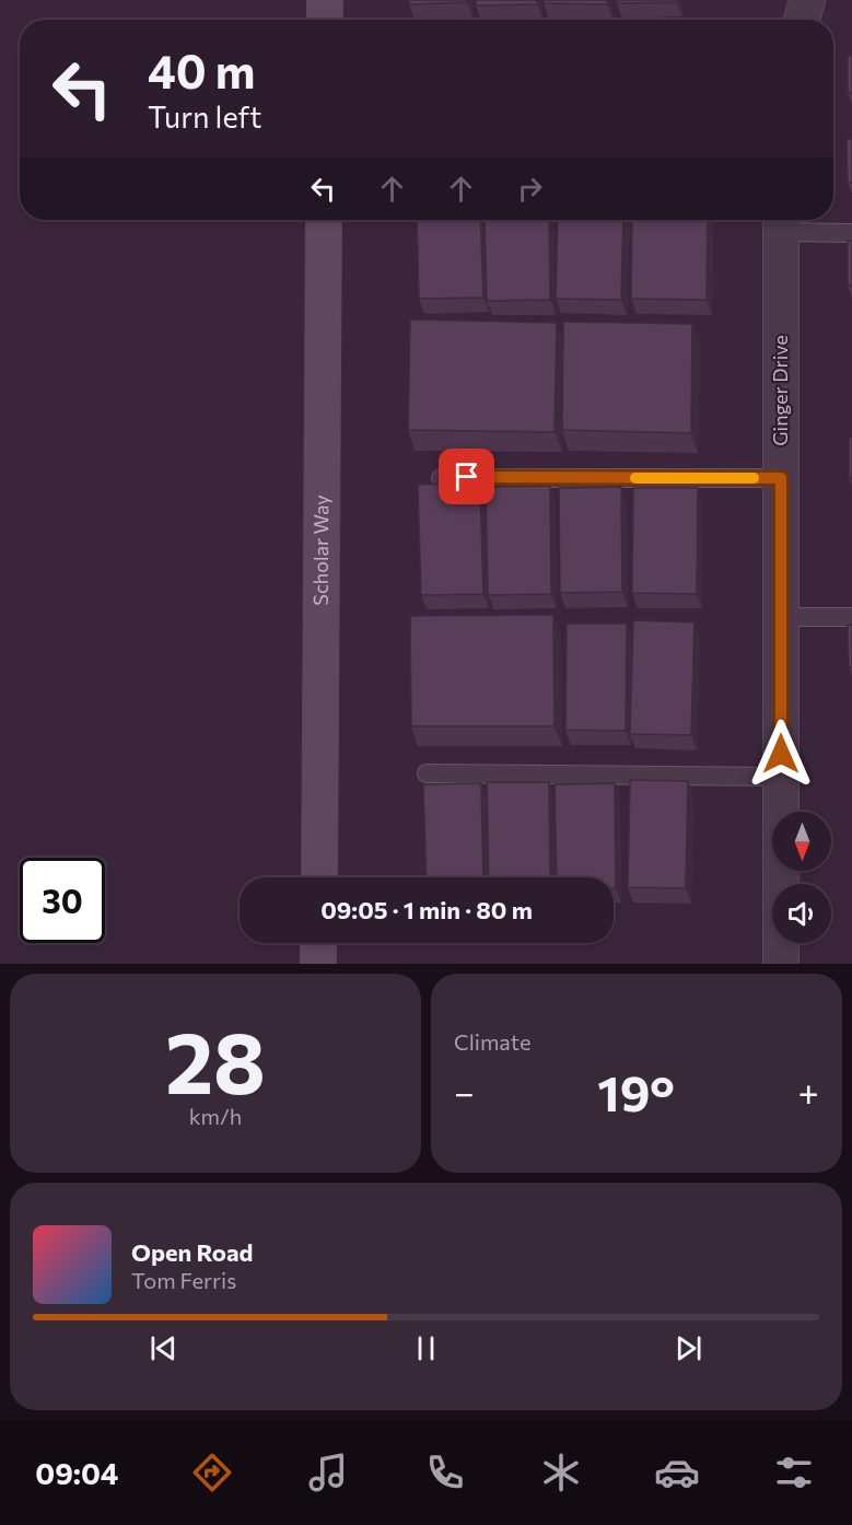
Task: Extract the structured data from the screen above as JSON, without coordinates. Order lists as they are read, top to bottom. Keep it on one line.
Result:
{"streets":{"street":["Ginger Drive","Scholar Way"]},"north":"bottom","page":{"turn":["40 m","Turn left"],"limit":"30","trip":"09:05 · 1 min · 80 m","tile":[["28","km/h"],"Climate"],"heat":["−","19°","+"],"song":["Open Road","Tom Ferris"],"tabs":"09:04"}}
